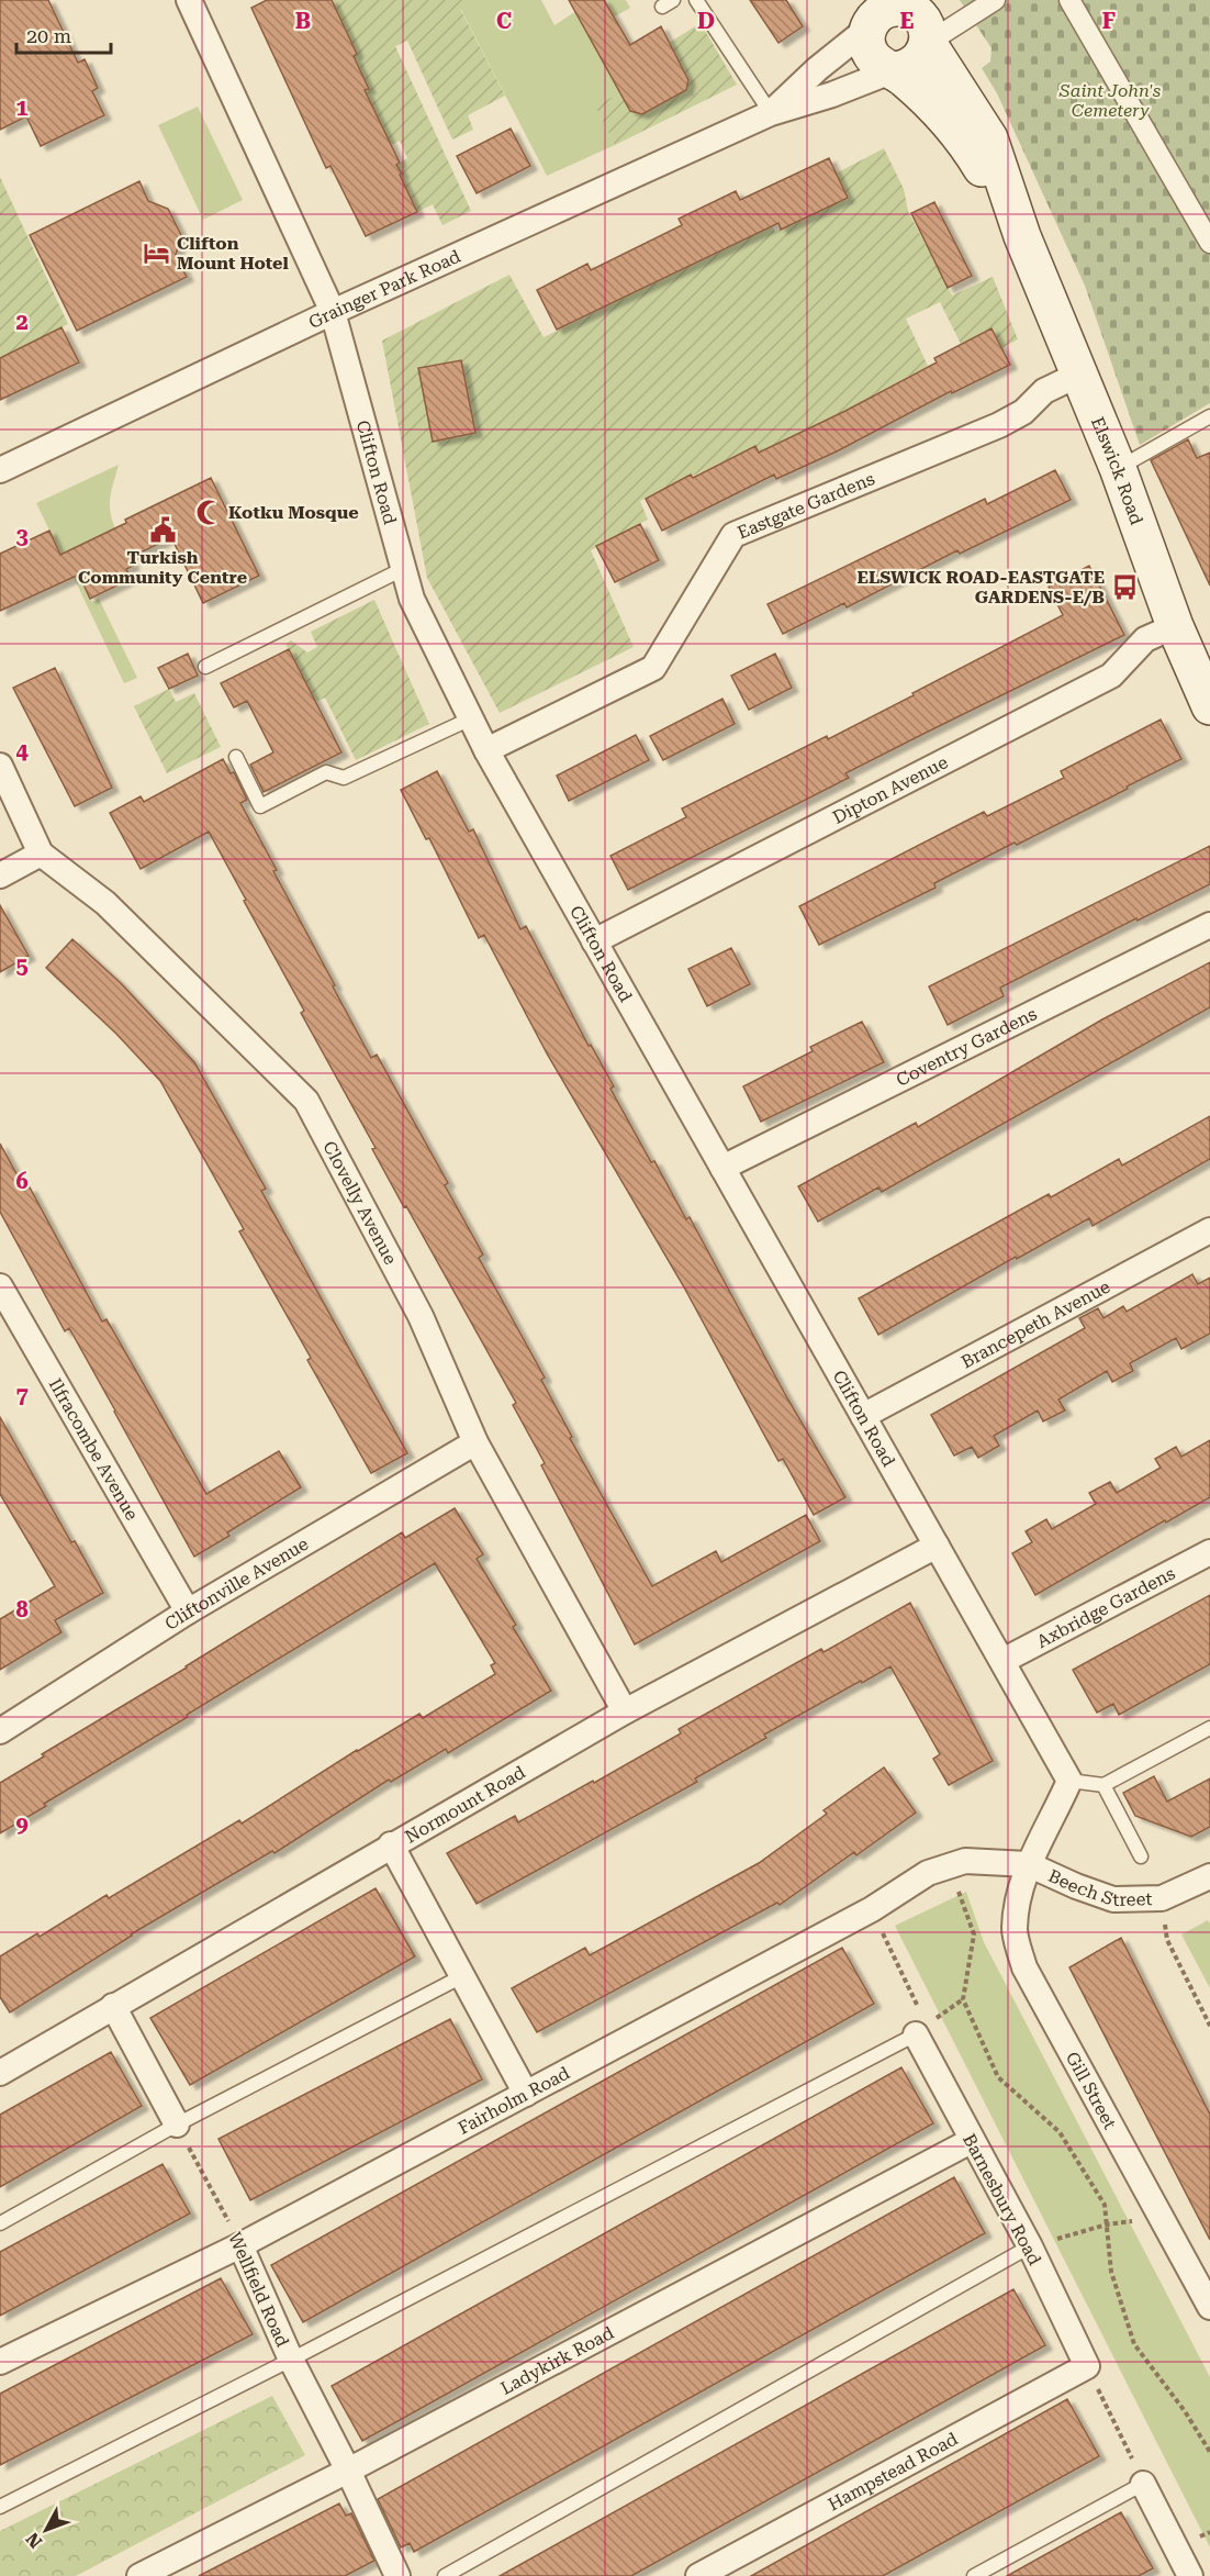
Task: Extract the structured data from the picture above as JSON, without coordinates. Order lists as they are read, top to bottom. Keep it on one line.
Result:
{"streets":{"main road":["Elswick Road"],"street":["Grainger Park Road","Clifton Road","Eastgate Gardens","Dipton Avenue","Coventry Gardens","Clovelly Avenue","Brancepeth Avenue","Ilfracombe Avenue","Cliftonville Avenue","Axbridge Gardens","Normount Road","Beech Street","Gill Street","Fairholm Road","Barnesbury Road","Wellfield Road","Ladykirk Road","Hampstead Road"]},"crossings":[["Grainger Park Road","Elswick Road"],["Grainger Park Road","Clifton Road"],["Elswick Road","Eastgate Gardens"],["Elswick Road","Dipton Avenue"],["Clifton Road","Eastgate Gardens"],["Clifton Road","Dipton Avenue"],["Clifton Road","Coventry Gardens"],["Clifton Road","Brancepeth Avenue"],["Clifton Road","Axbridge Gardens"],["Clifton Road","Normount Road"],["Clovelly Avenue","Cliftonville Avenue"],["Clovelly Avenue","Normount Road"],["Ilfracombe Avenue","Cliftonville Avenue"],["Beech Street","Gill Street"],["Beech Street","Fairholm Road"],["Gill Street","Fairholm Road"],["Fairholm Road","Wellfield Road"],["Barnesbury Road","Ladykirk Road"],["Barnesbury Road","Hampstead Road"],["Wellfield Road","Ladykirk Road"]],"parks":["Saint John's Cemetery"],"places":{"hotel":["Clifton Mount Hotel"],"mosque":["Kotku Mosque"],"public building":["Turkish Community Centre"],"bus stop":["ELSWICK ROAD-EASTGATE GARDENS-E/B"]},"scale_bar":"20 m","north":"bottom left","grid":{"columns":["B","C","D","E","F"],"rows":["1","2","3","4","5","6","7","8","9"]}}
